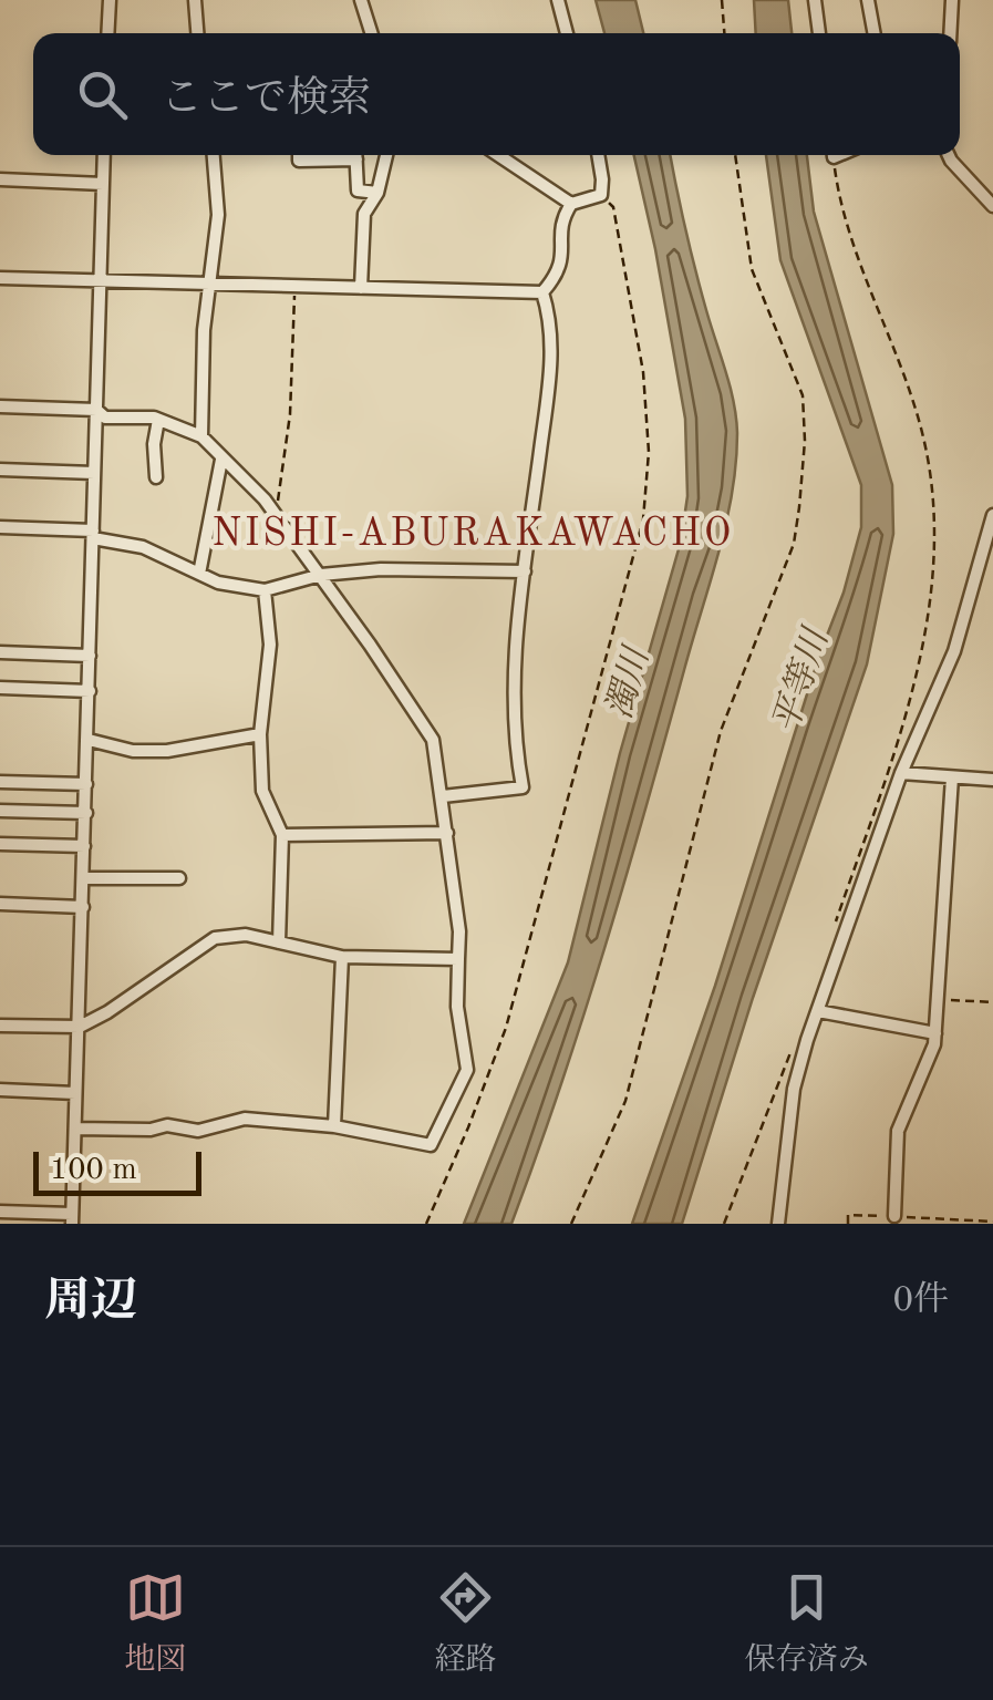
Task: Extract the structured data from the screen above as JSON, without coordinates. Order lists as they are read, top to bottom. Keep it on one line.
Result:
{"districts":["NISHI-ABURAKAWACHO"],"water":["平等川","濁川"],"scale_bar":"100 m","page":{"search":"ここで検索","scale":"100 m","heading":["周辺","0件"],"nav":["地図","経路","保存済み"]}}
